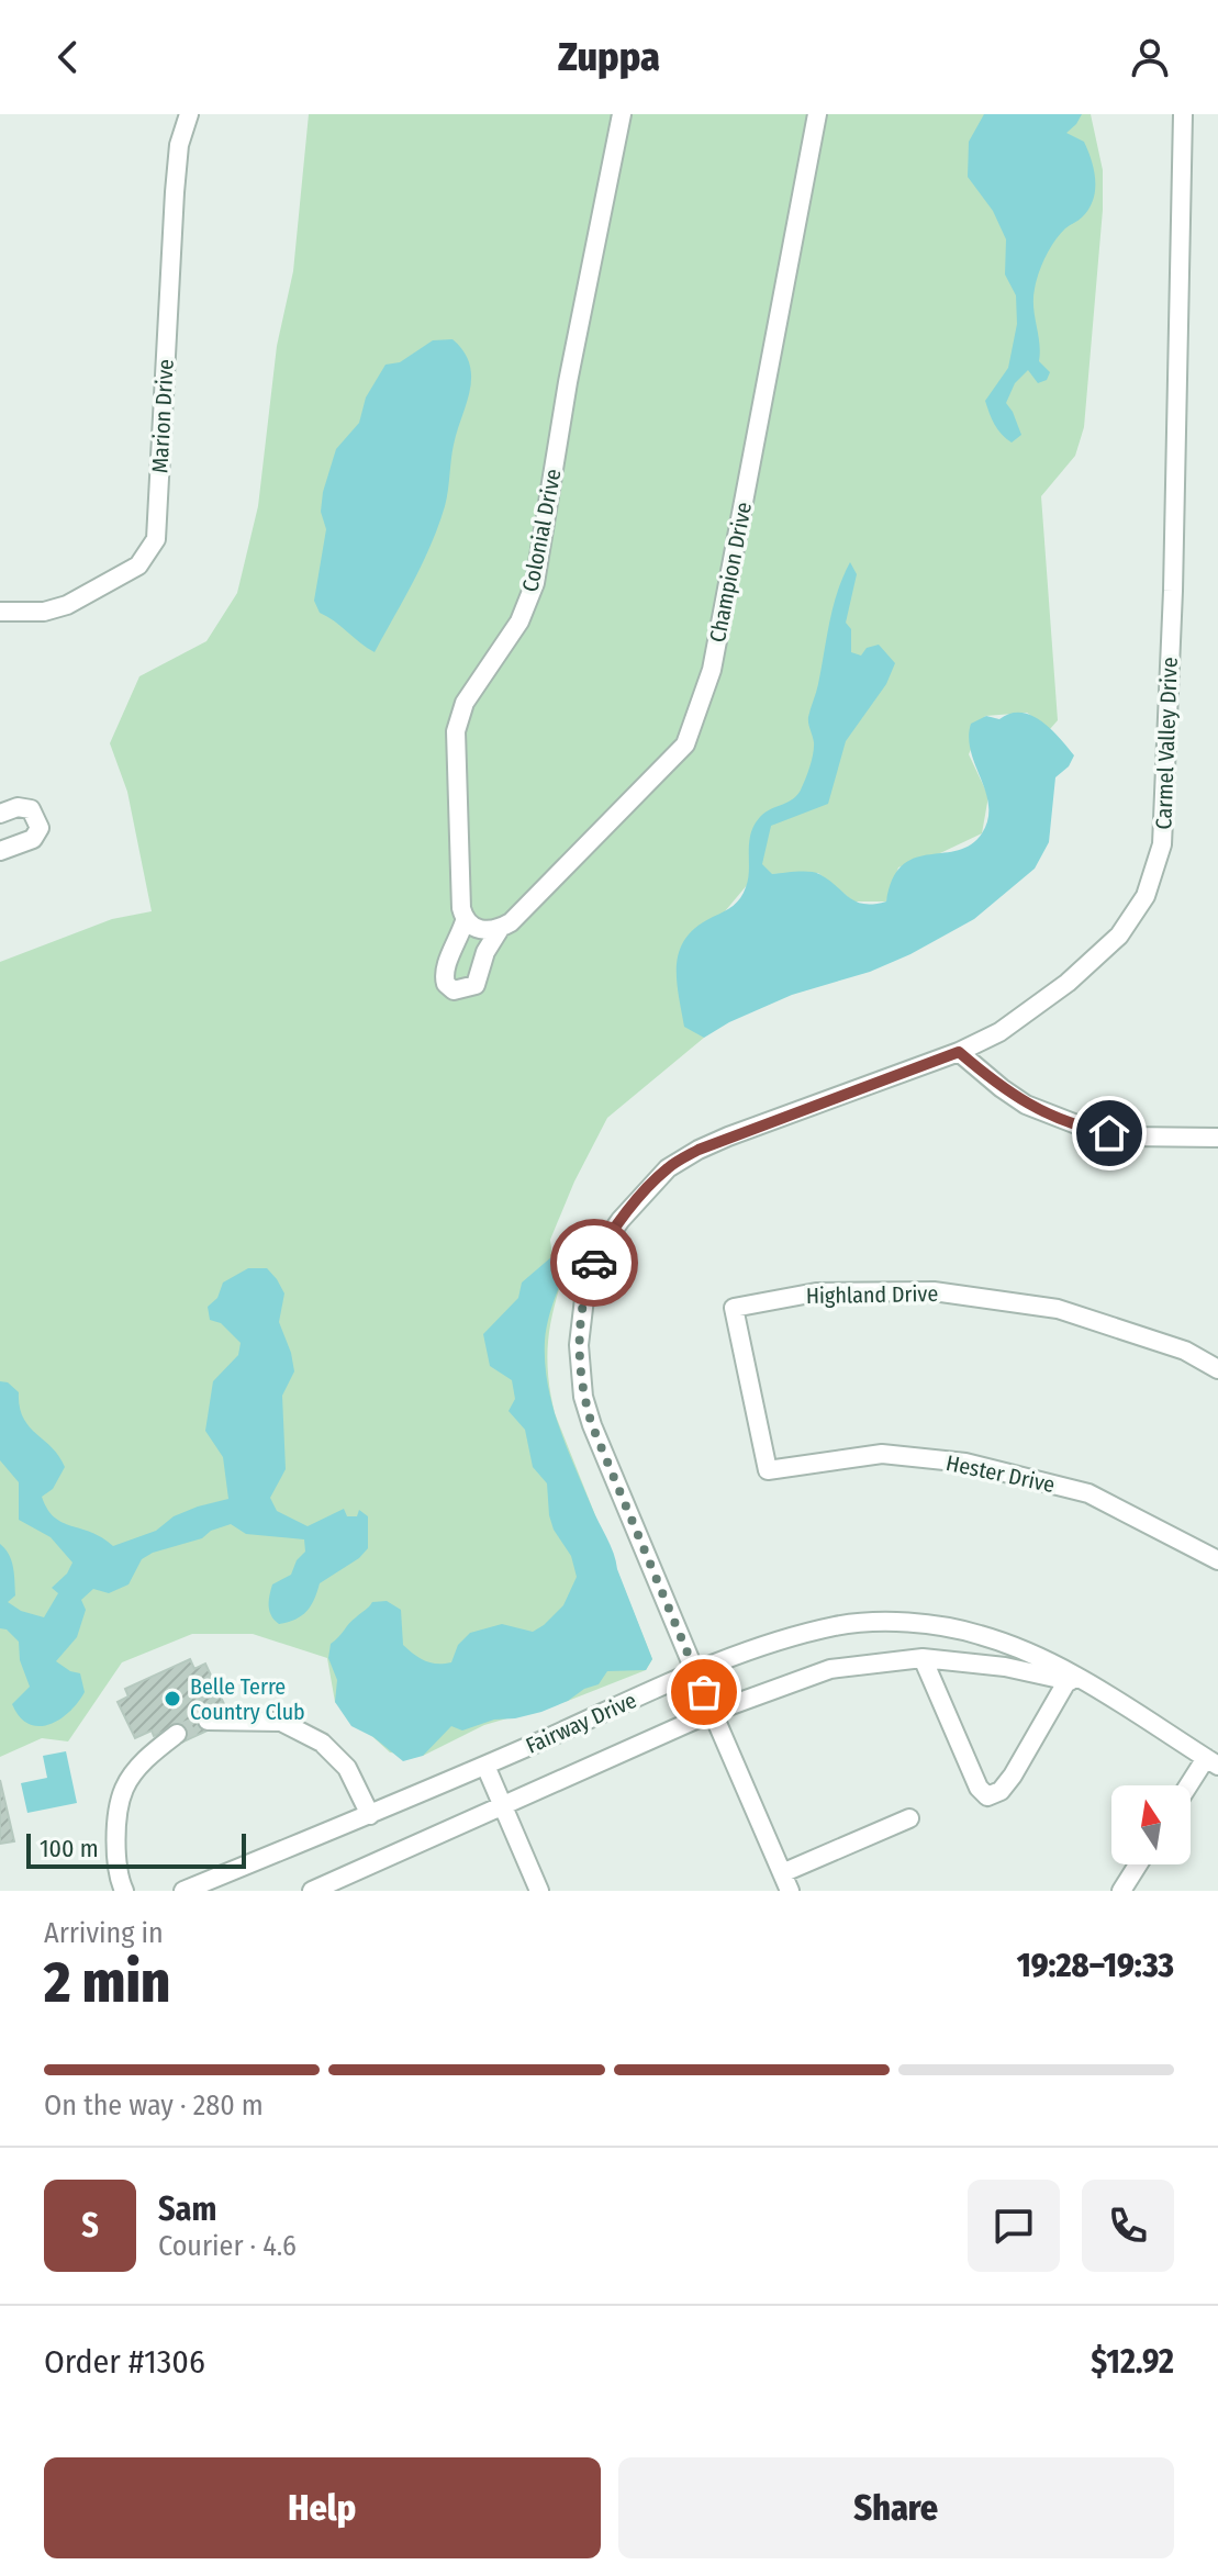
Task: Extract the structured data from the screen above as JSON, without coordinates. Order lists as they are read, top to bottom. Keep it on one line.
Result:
{"streets":{"street":["Marion Drive","Colonial Drive","Champion Drive","Carmel Valley Drive","Highland Drive","Hester Drive","Fairway Drive"]},"crossings":[["Carmel Valley Drive","Fairway Drive"],["Highland Drive","Hester Drive"]],"places":["Belle Terre Country Club"],"scale_bar":"100 m","north":"top","page":{"header":"Zuppa","scale":"100 m","heading":["2 min","Arriving in","19:28–19:33"],"panel":["Sam","Courier · 4.6","Order #1306","$12.92"],"bar":"On the way · 280 m","round":"S","buttons":["Help","Share"]}}
